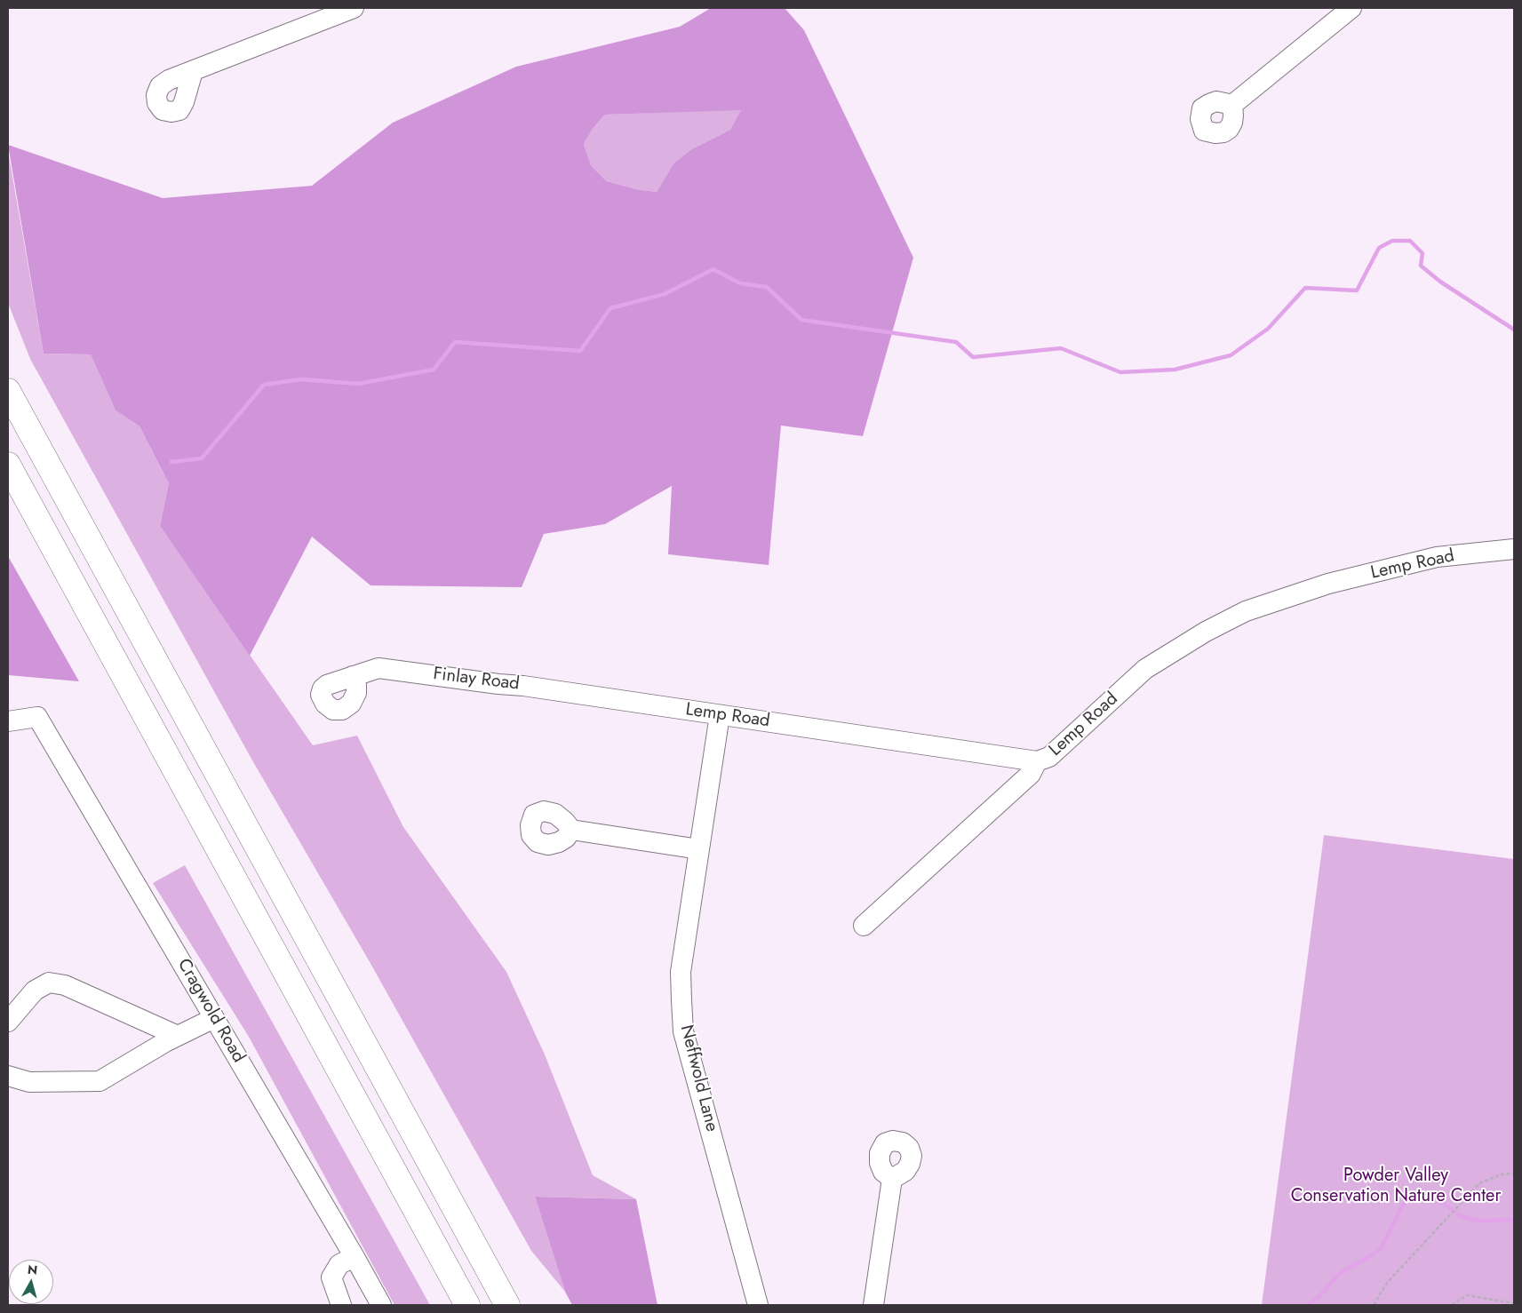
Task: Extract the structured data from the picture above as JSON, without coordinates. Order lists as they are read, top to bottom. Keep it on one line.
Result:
{"streets":{"street":["Lemp Road","Finlay Road","Cragwold Road","Neffwold Lane"]},"crossings":[["Lemp Road","Finlay Road"],["Lemp Road","Neffwold Lane"]],"parks":["Powder Valley Conservation Nature Center"],"north":"top"}
